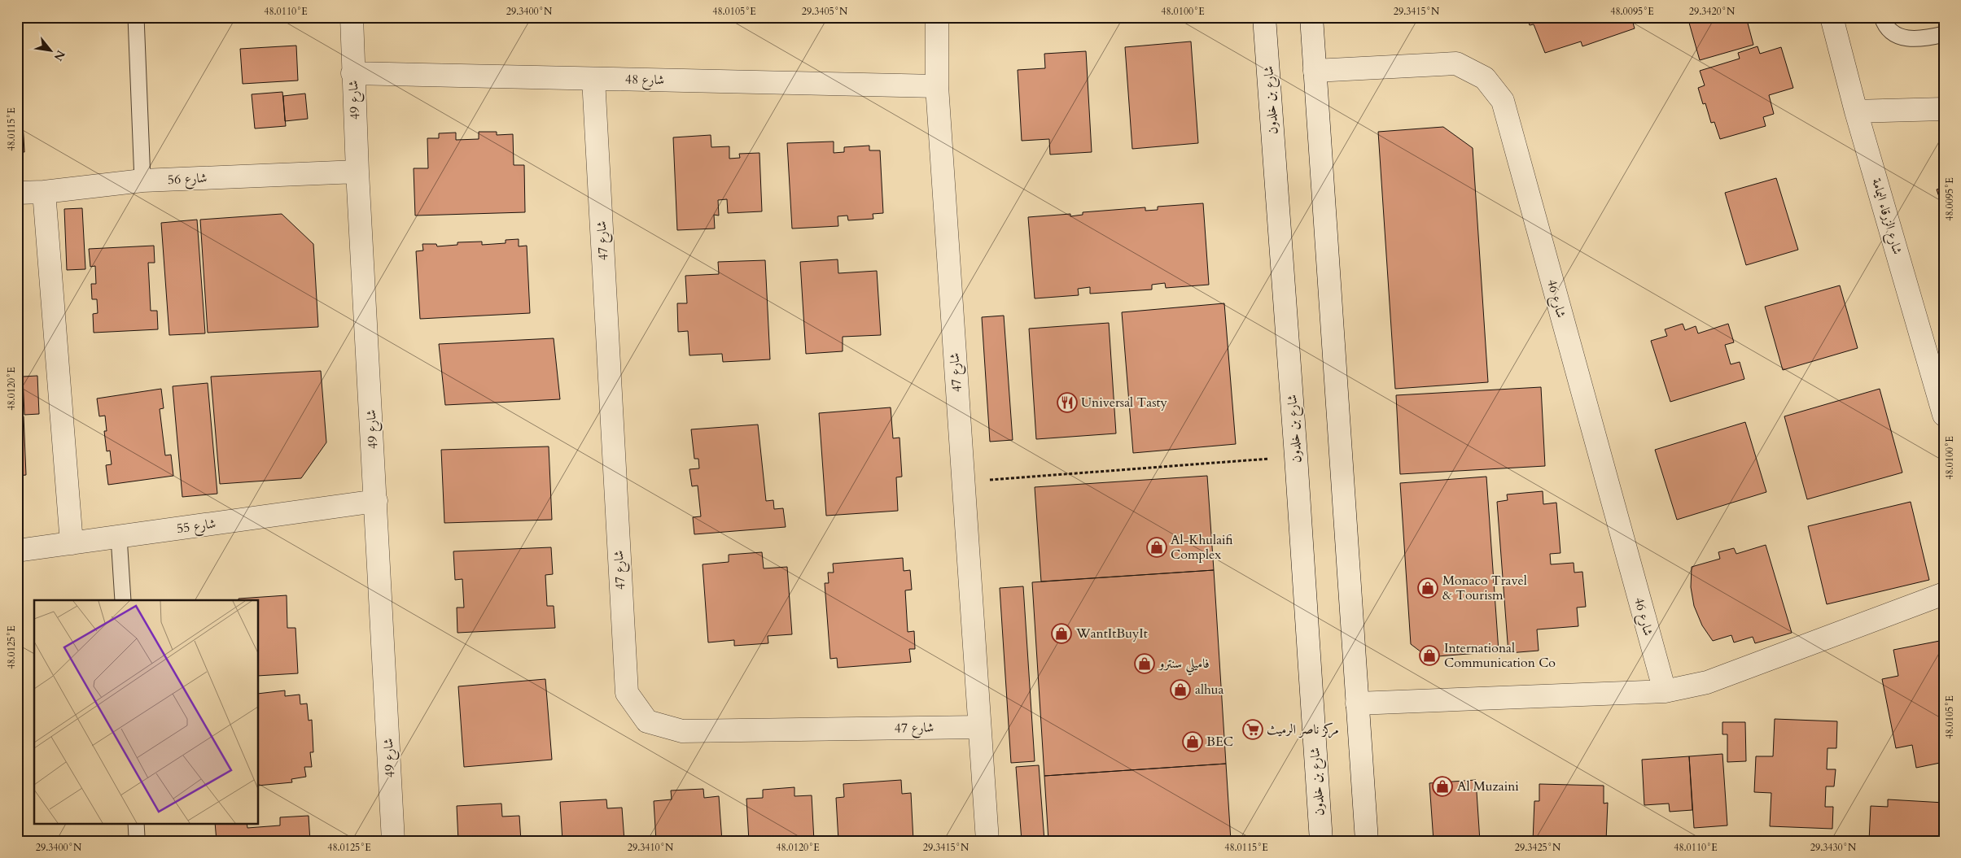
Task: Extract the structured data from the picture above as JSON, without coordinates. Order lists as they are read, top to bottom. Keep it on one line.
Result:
{"streets":{"street":["شارع 48","شارع 49","شارع بن خلدون","شارع 56","شارع الزرقاء اليمامة","شارع 47","شارع 46","شارع 55"]},"crossings":[["شارع 48","شارع 49"],["شارع 48","شارع 47"],["شارع 49","شارع 56"],["شارع 49","شارع 55"]],"places":{"restaurant":["Universal Tasty"],"shop":["Al-Khulaifi Complex","Monaco Travel & Tourism","WantItBuyIt","International Communication Co","فاميلي سنترو","alhua","BEC","Al Muzaini"],"supermarket":["مركز ناصر الرميث"]},"north":"bottom right","coordinates":["48.0110°E","29.3400°N","48.0105°E","29.3405°N","48.0100°E","29.3415°N","48.0095°E","29.3420°N","48.0115°E","48.0120°E","48.0125°E","29.3410°N","29.3425°N","29.3430°N"]}
